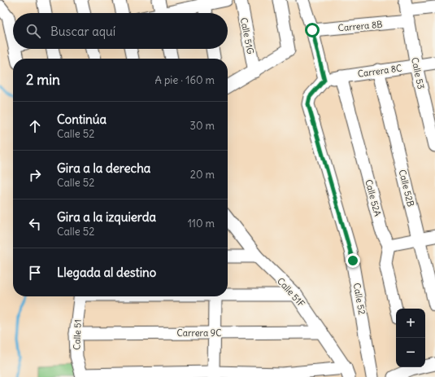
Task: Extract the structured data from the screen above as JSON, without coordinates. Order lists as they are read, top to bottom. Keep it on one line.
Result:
{"streets":{"street":["Carrera 8B","Calle 51G","Carrera 8C","Calle 53","Calle 52B","Calle 52A","Calle 51F","Calle 52","Carrera 9C","Calle 51"]},"crossings":[["Carrera 8B","Calle 53"],["Carrera 8C","Calle 53"],["Carrera 8C","Calle 52B"],["Carrera 8C","Calle 52A"],["Carrera 8C","Calle 52"],["Calle 51F","Carrera 9C"],["Carrera 9C","Calle 51"]],"page":{"search":"Buscar aquí","heading":["2 min","A pie · 160 m"],"list":[["Continúa","Calle 52","30 m"],["Gira a la derecha","Calle 52","20 m"],["Gira a la izquierda","Calle 52","110 m"],"Llegada al destino"],"map_buttons":["+","−"]}}
